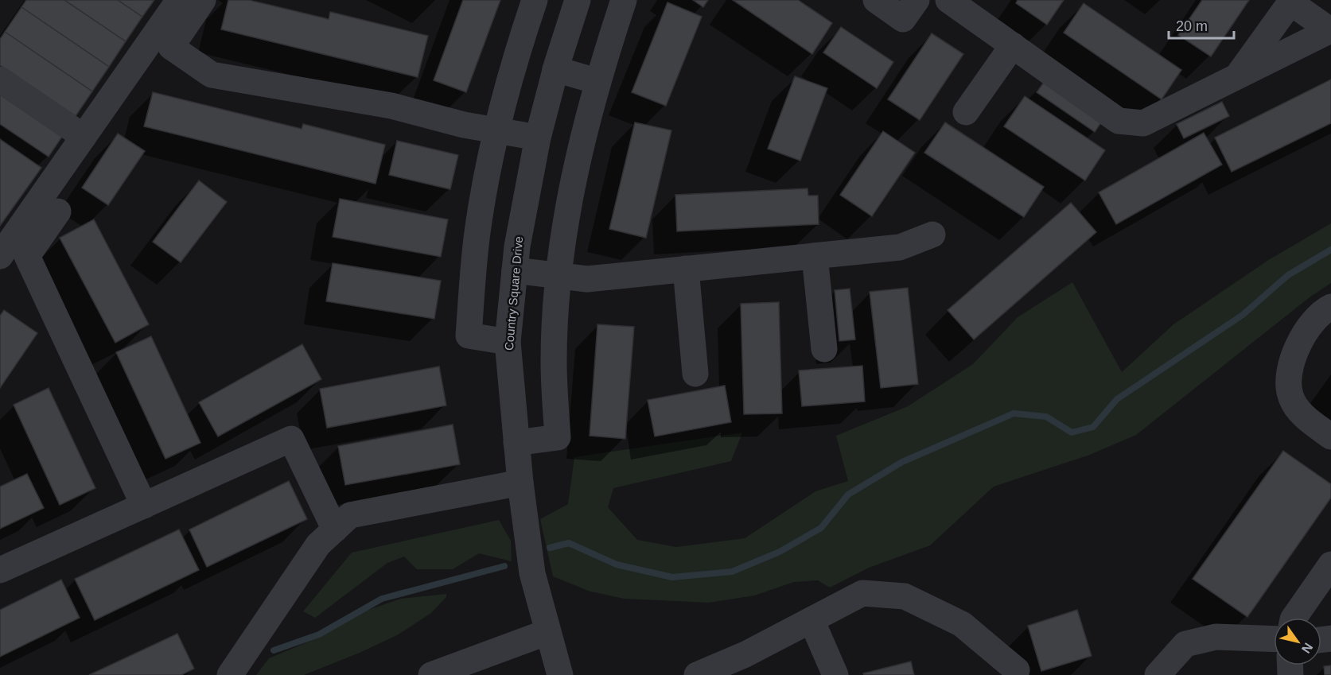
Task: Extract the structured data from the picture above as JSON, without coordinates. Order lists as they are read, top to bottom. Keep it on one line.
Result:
{"streets":{"street":["Country Square Drive"]},"scale_bar":"20 m","north":"bottom right"}
